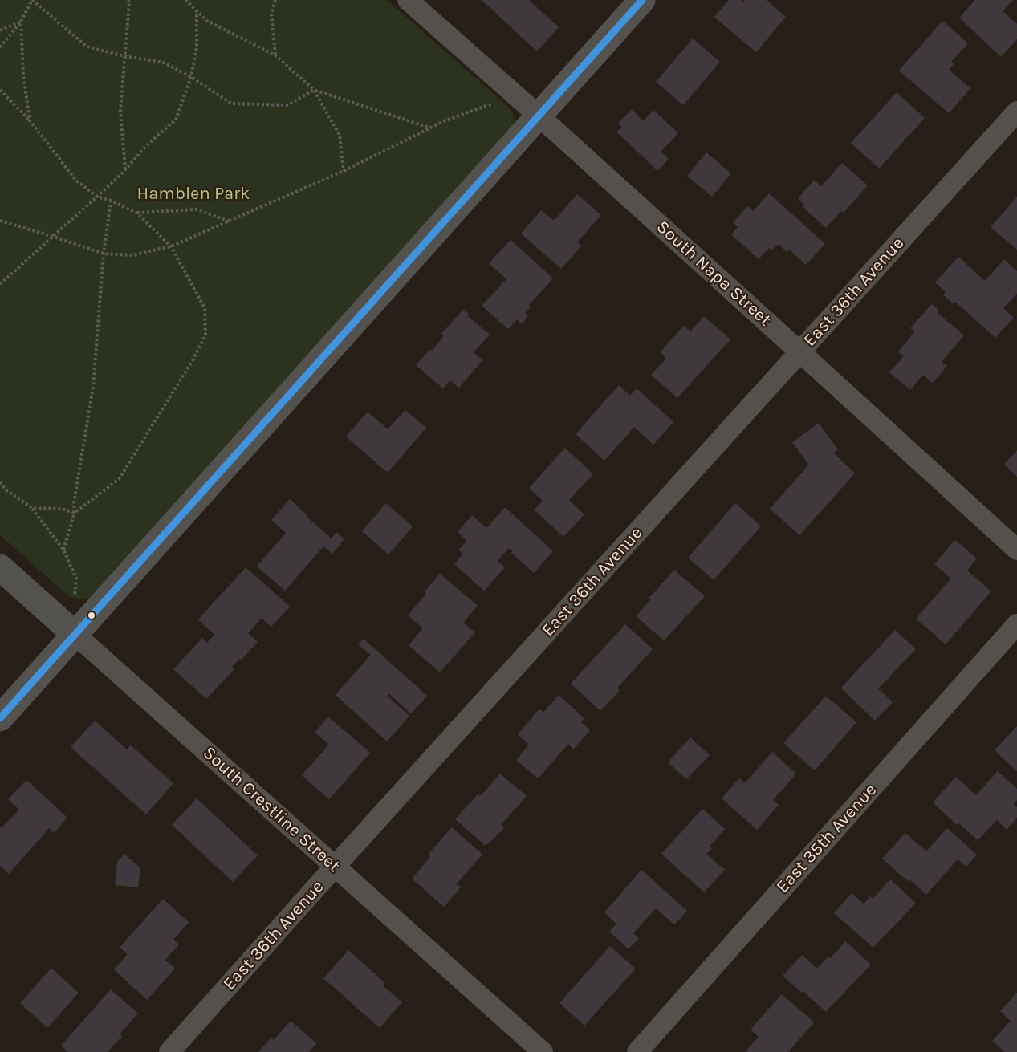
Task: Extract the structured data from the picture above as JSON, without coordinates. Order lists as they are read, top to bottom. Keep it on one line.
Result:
{"streets":{"street":["South Napa Street","East 36th Avenue","South Crestline Street","East 35th Avenue"]},"crossings":[["South Napa Street","East 36th Avenue"],["East 36th Avenue","South Crestline Street"]],"parks":["Hamblen Park"]}
